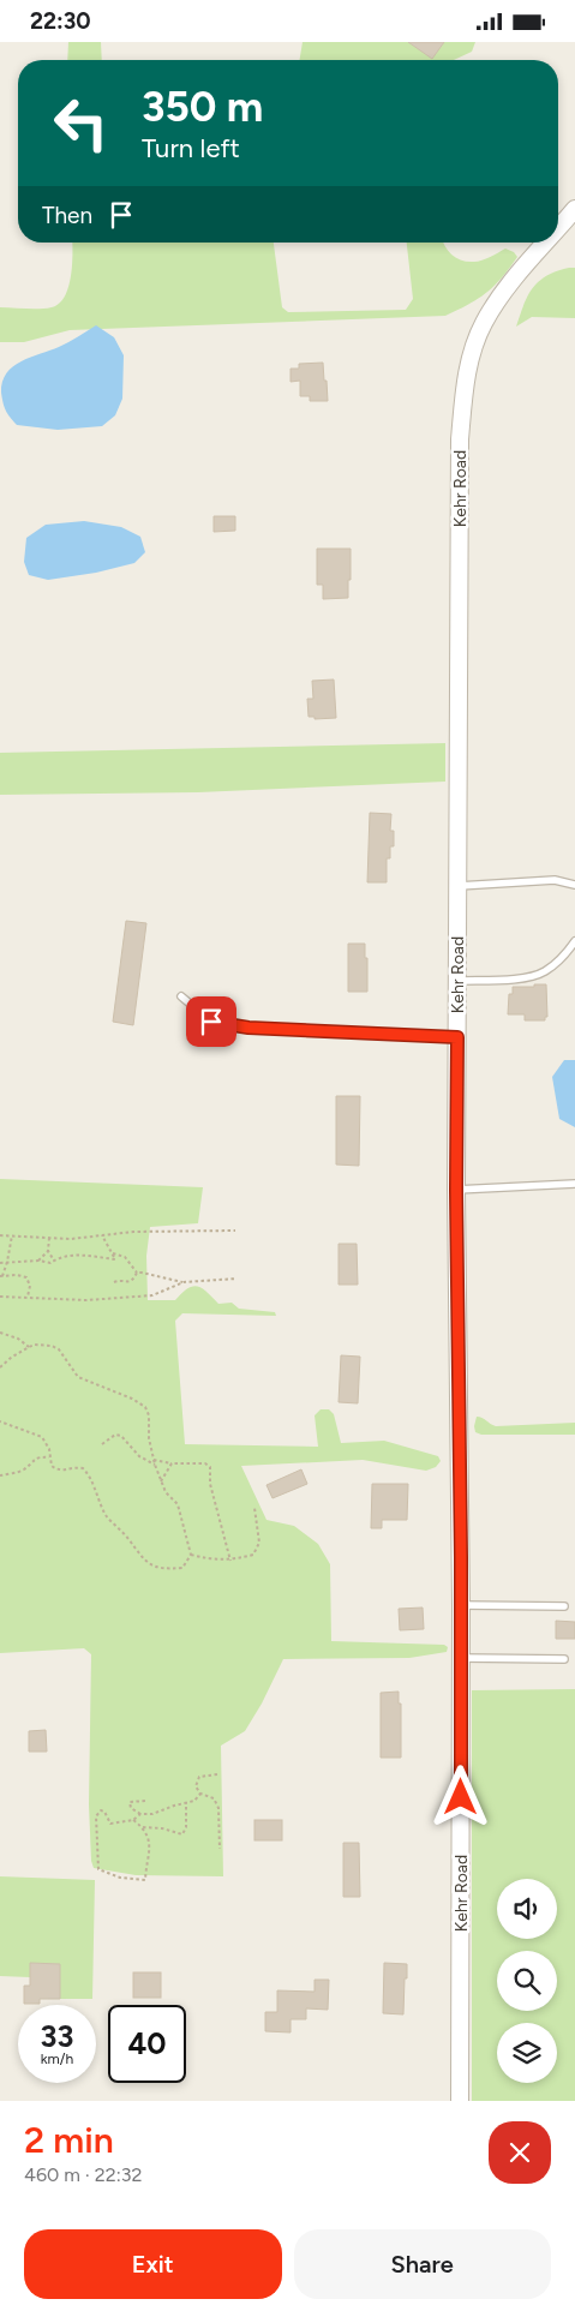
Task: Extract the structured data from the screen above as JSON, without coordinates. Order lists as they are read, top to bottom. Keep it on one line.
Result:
{"streets":{"street":["Kehr Road"]},"page":{"status":"22:30","turn":["350 m","Turn left"],"then":"Then","speed":"33 km/h","limit":"40","heading":["2 min","460 m · 22:32"],"buttons":["Exit","Share"]}}
